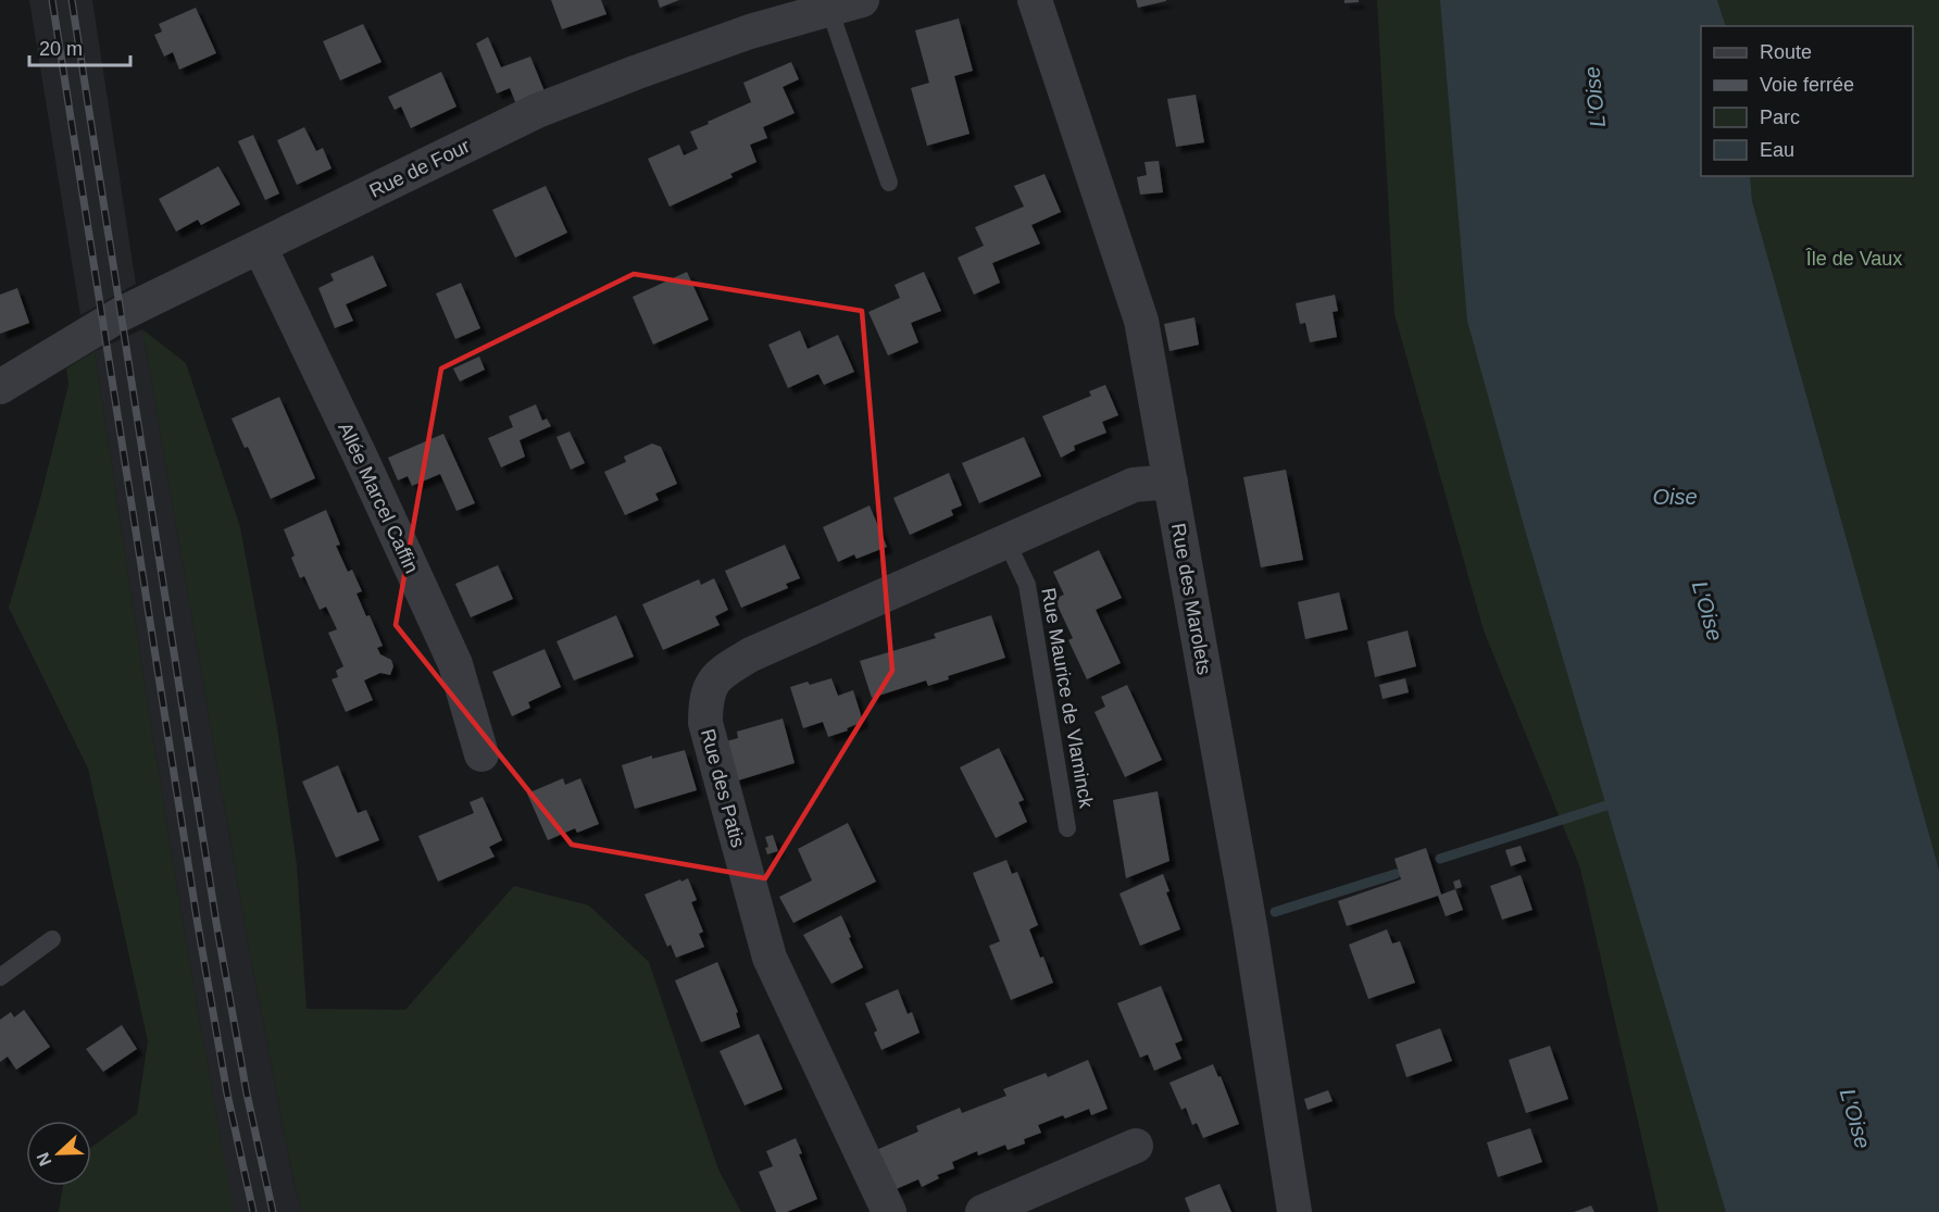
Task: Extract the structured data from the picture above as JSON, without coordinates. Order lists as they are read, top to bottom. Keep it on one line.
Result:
{"streets":{"street":["Rue de Four","Allée Marcel Caffin","Rue des Marolets","Rue des Patis"],"lane":["Rue Maurice de Vlaminck"]},"crossings":[["Rue de Four","Allée Marcel Caffin"],["Rue des Marolets","Rue des Patis"],["Rue Maurice de Vlaminck","Rue des Patis"]],"water":["L'Oise","Oise"],"parks":["Île de Vaux"],"legend":["Route","Voie ferrée","Parc","Eau"],"scale_bar":"20 m","north":"left"}
